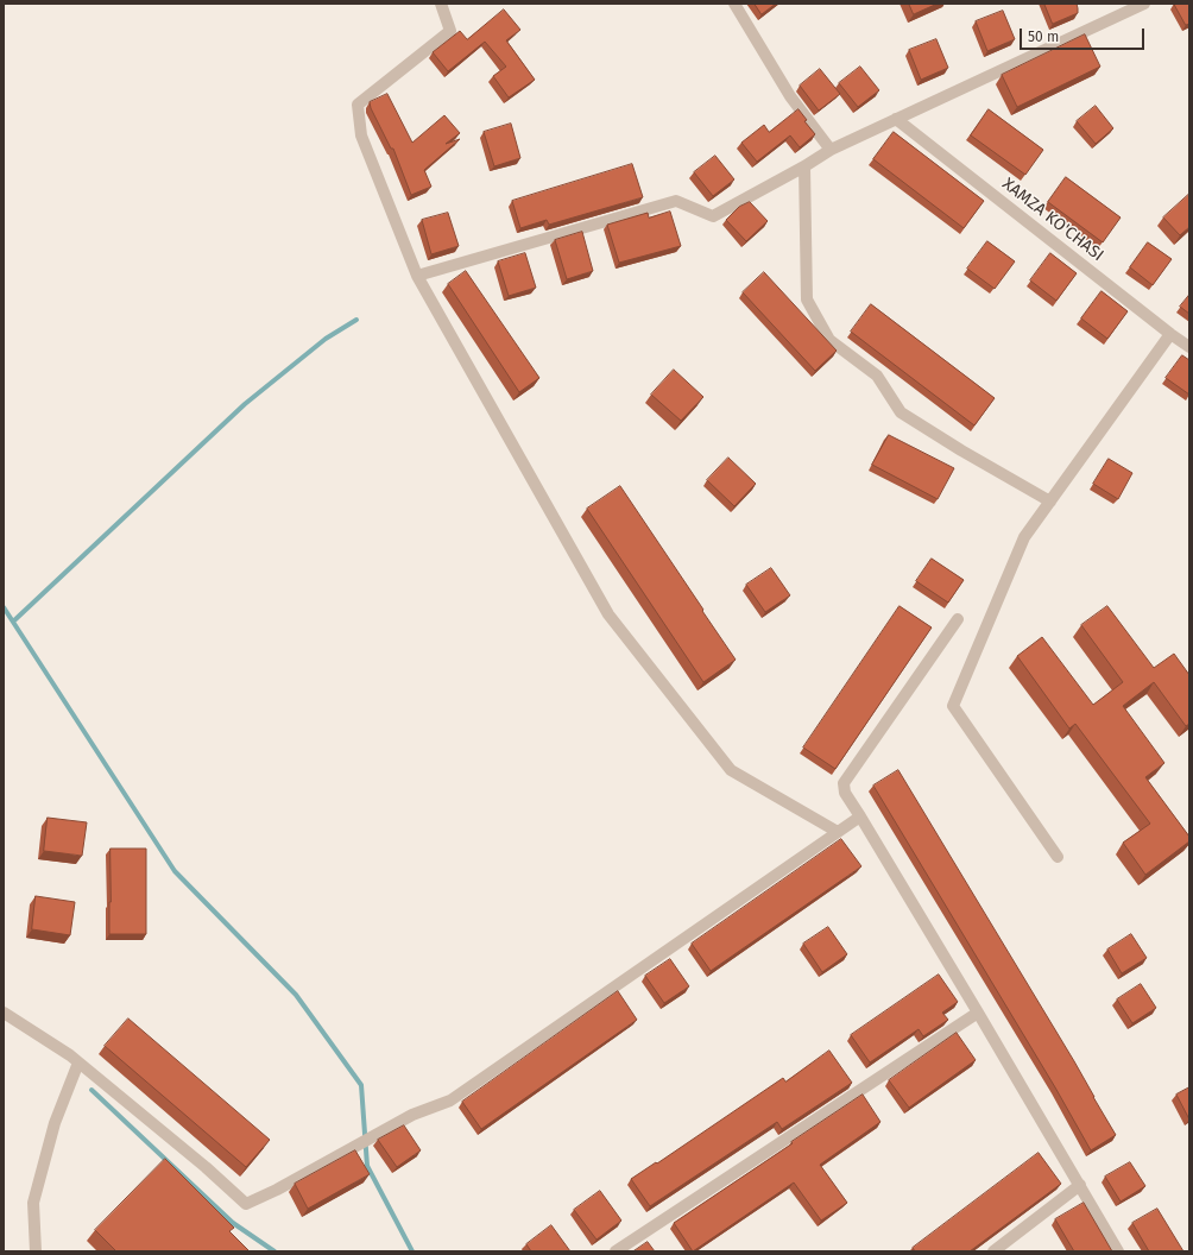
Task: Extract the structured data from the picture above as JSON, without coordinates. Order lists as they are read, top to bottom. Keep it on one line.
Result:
{"streets":{"street":["XAMZA KO'CHASI"]},"scale_bar":"50 m"}
